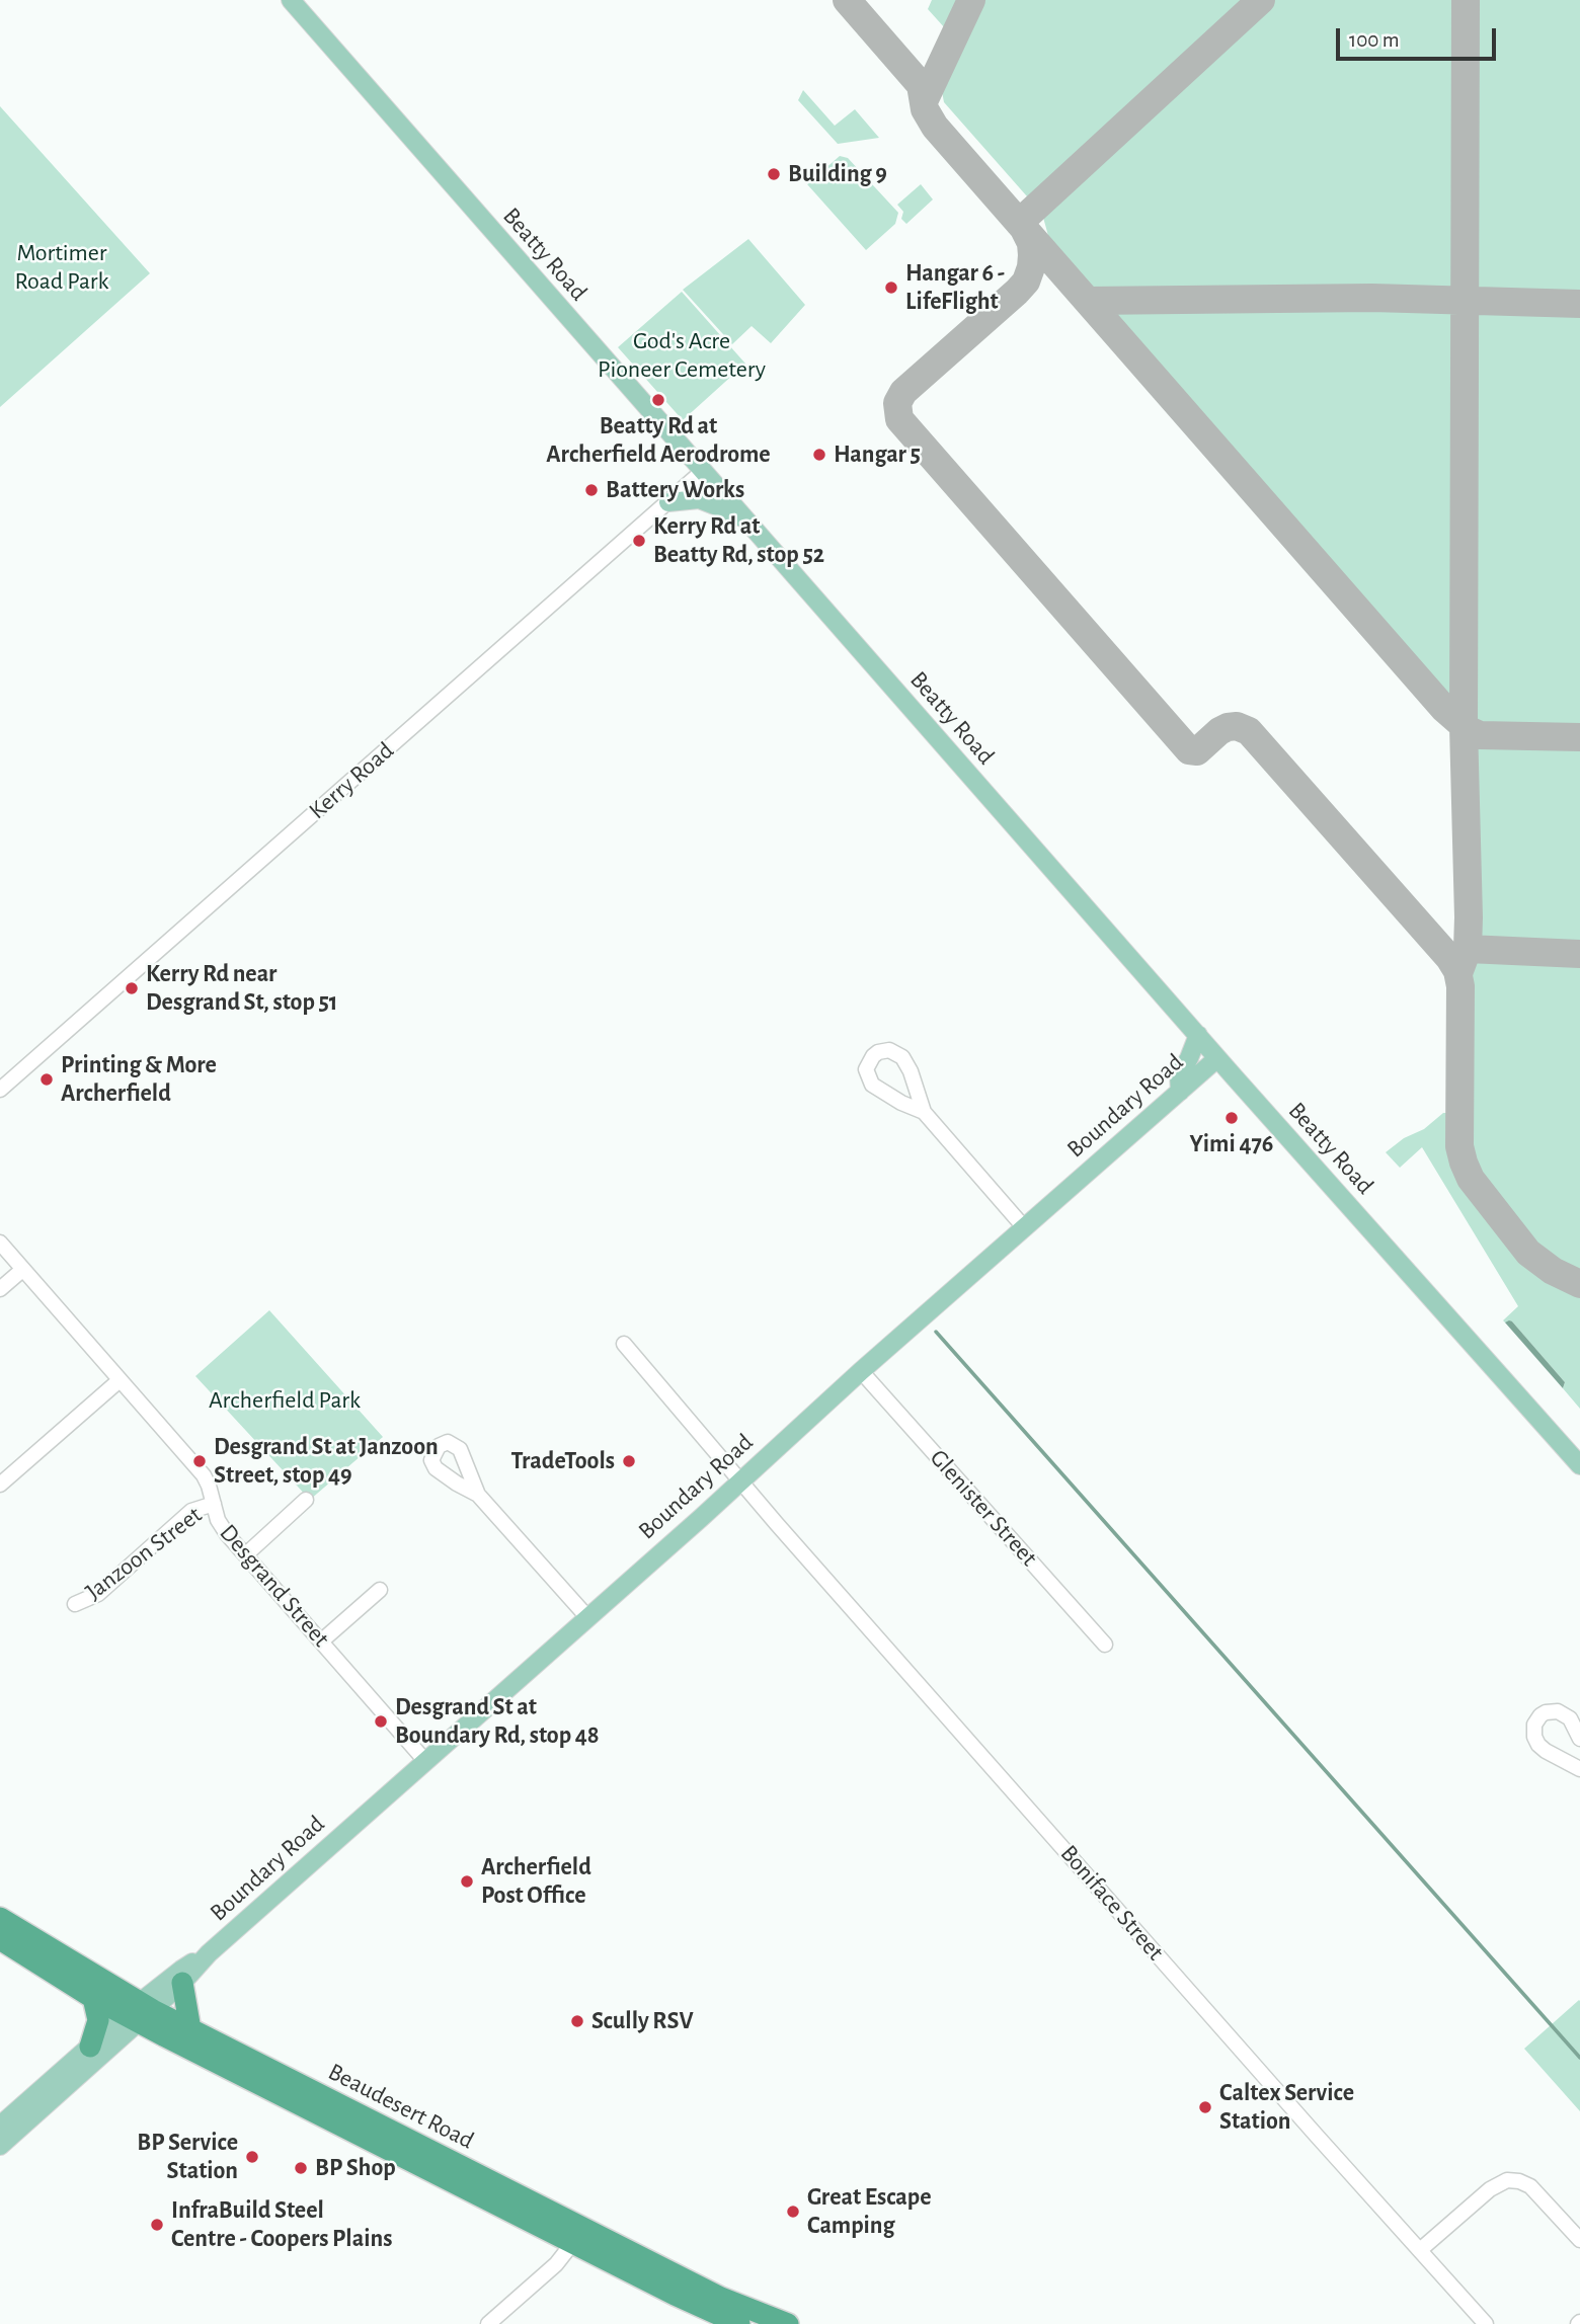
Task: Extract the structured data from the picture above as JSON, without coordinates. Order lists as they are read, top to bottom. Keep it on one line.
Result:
{"streets":{"highway":["Beaudesert Road"],"main road":["Beatty Road","Boundary Road"],"street":["Kerry Road","Glenister Street","Janzoon Street","Desgrand Street","Boniface Street"]},"crossings":[["Beatty Road","Kerry Road"],["Beatty Road","Boundary Road"],["Boundary Road","Glenister Street"],["Boundary Road","Desgrand Street"],["Boundary Road","Boniface Street"],["Boundary Road","Beaudesert Road"],["Janzoon Street","Desgrand Street"]],"parks":["Mortimer Road Park","God's Acre Pioneer Cemetery","Archerfield Park"],"places":["Building 9","Hangar 6 - LifeFlight","Beatty Rd at Archerfield Aerodrome","Hangar 5","Battery Works","Kerry Rd at Beatty Rd, stop 52","Kerry Rd near Desgrand St, stop 51","Printing & More Archerfield","Yimi 476","Desgrand St at Janzoon Street, stop 49","TradeTools","Desgrand St at Boundary Rd, stop 48","Archerfield Post Office","Scully RSV","Caltex Service Station","BP Service Station","BP Shop","Great Escape Camping","InfraBuild Steel Centre - Coopers Plains"],"scale_bar":"100 m"}
